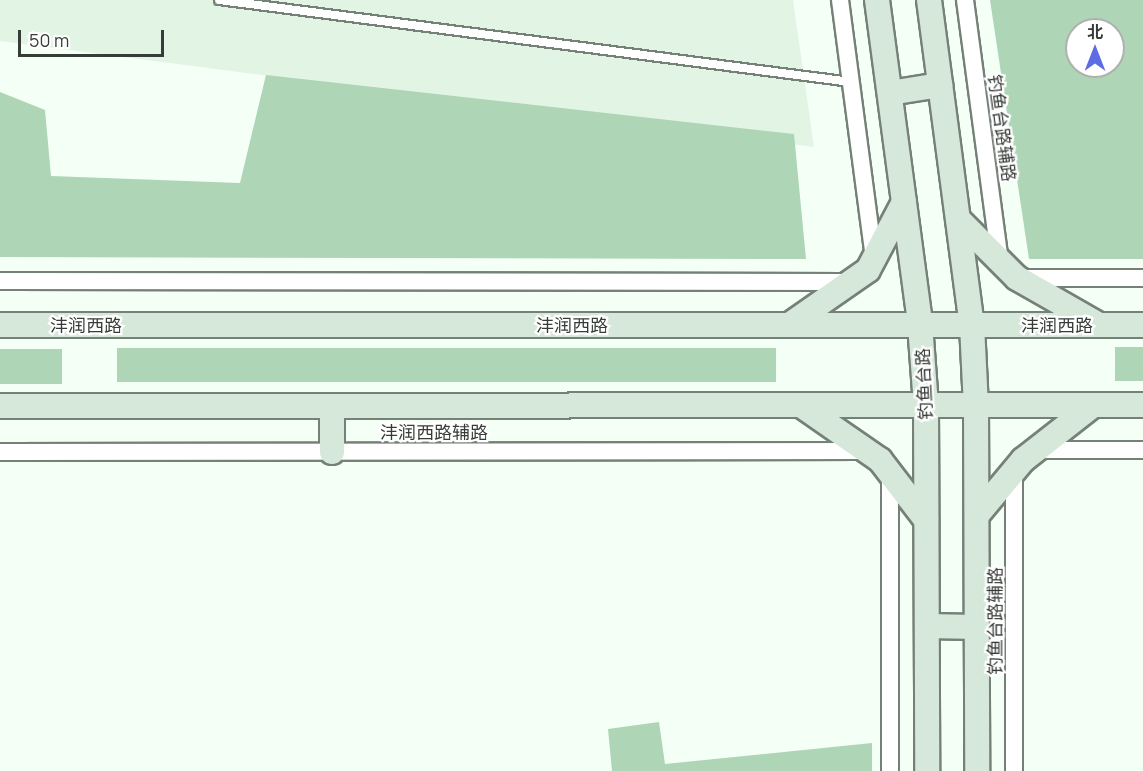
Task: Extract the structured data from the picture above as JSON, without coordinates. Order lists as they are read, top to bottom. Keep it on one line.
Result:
{"streets":{"main road":["沣润西路","钓鱼台路"],"street":["钓鱼台路辅路","沣润西路辅路"]},"crossings":[["沣润西路","钓鱼台路"]],"scale_bar":"50 m","north":"top"}
